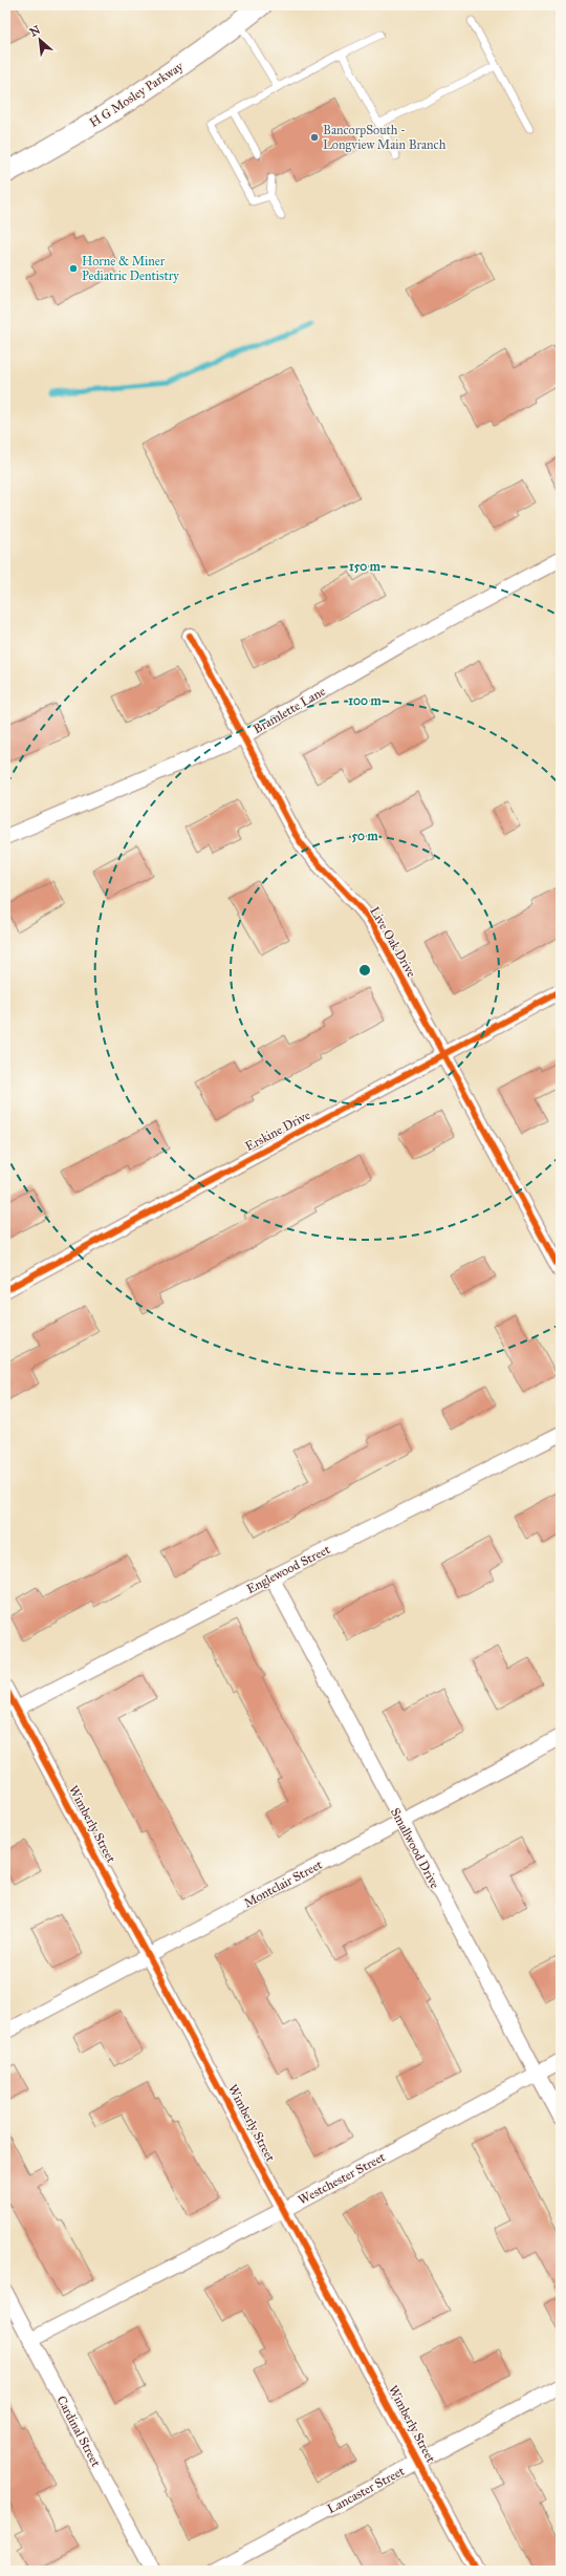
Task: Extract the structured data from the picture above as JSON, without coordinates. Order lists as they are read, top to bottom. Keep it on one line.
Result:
{"streets":{"main road":["H G Mosley Parkway"],"street":["Bramlette Lane","Live Oak Drive","Erskine Drive","Englewood Street","Wimberly Street","Smallwood Drive","Montclair Street","Westchester Street","Cardinal Street","Lancaster Street"]},"crossings":[["Bramlette Lane","Live Oak Drive"],["Live Oak Drive","Erskine Drive"],["Englewood Street","Wimberly Street"],["Englewood Street","Smallwood Drive"],["Wimberly Street","Montclair Street"],["Wimberly Street","Westchester Street"],["Wimberly Street","Lancaster Street"],["Smallwood Drive","Montclair Street"],["Smallwood Drive","Westchester Street"],["Westchester Street","Cardinal Street"]],"places":["BancorpSouth - Longview Main Branch","Horne & Miner Pediatric Dentistry"],"north":"top left","rings":["150 m","100 m","50 m"]}
